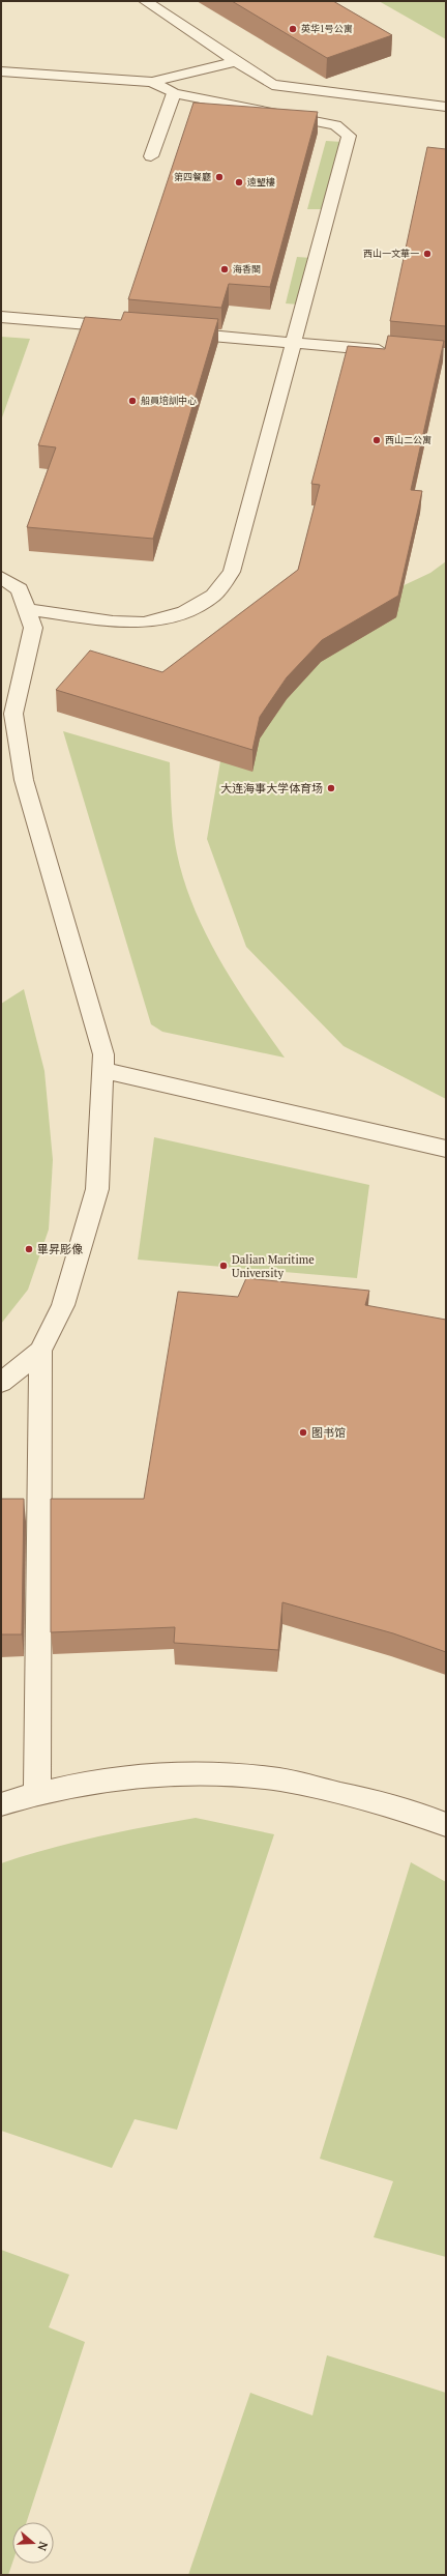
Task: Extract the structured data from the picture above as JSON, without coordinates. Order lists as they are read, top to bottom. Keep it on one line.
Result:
{"places":["英华1号公寓","第四餐廳","遠朢樓","西山一文華一","海香閣","船員培訓中心","西山二公寓","大连海事大学体育场","畢昇彫像","Dalian Maritime University","图书馆"],"north":"right"}
